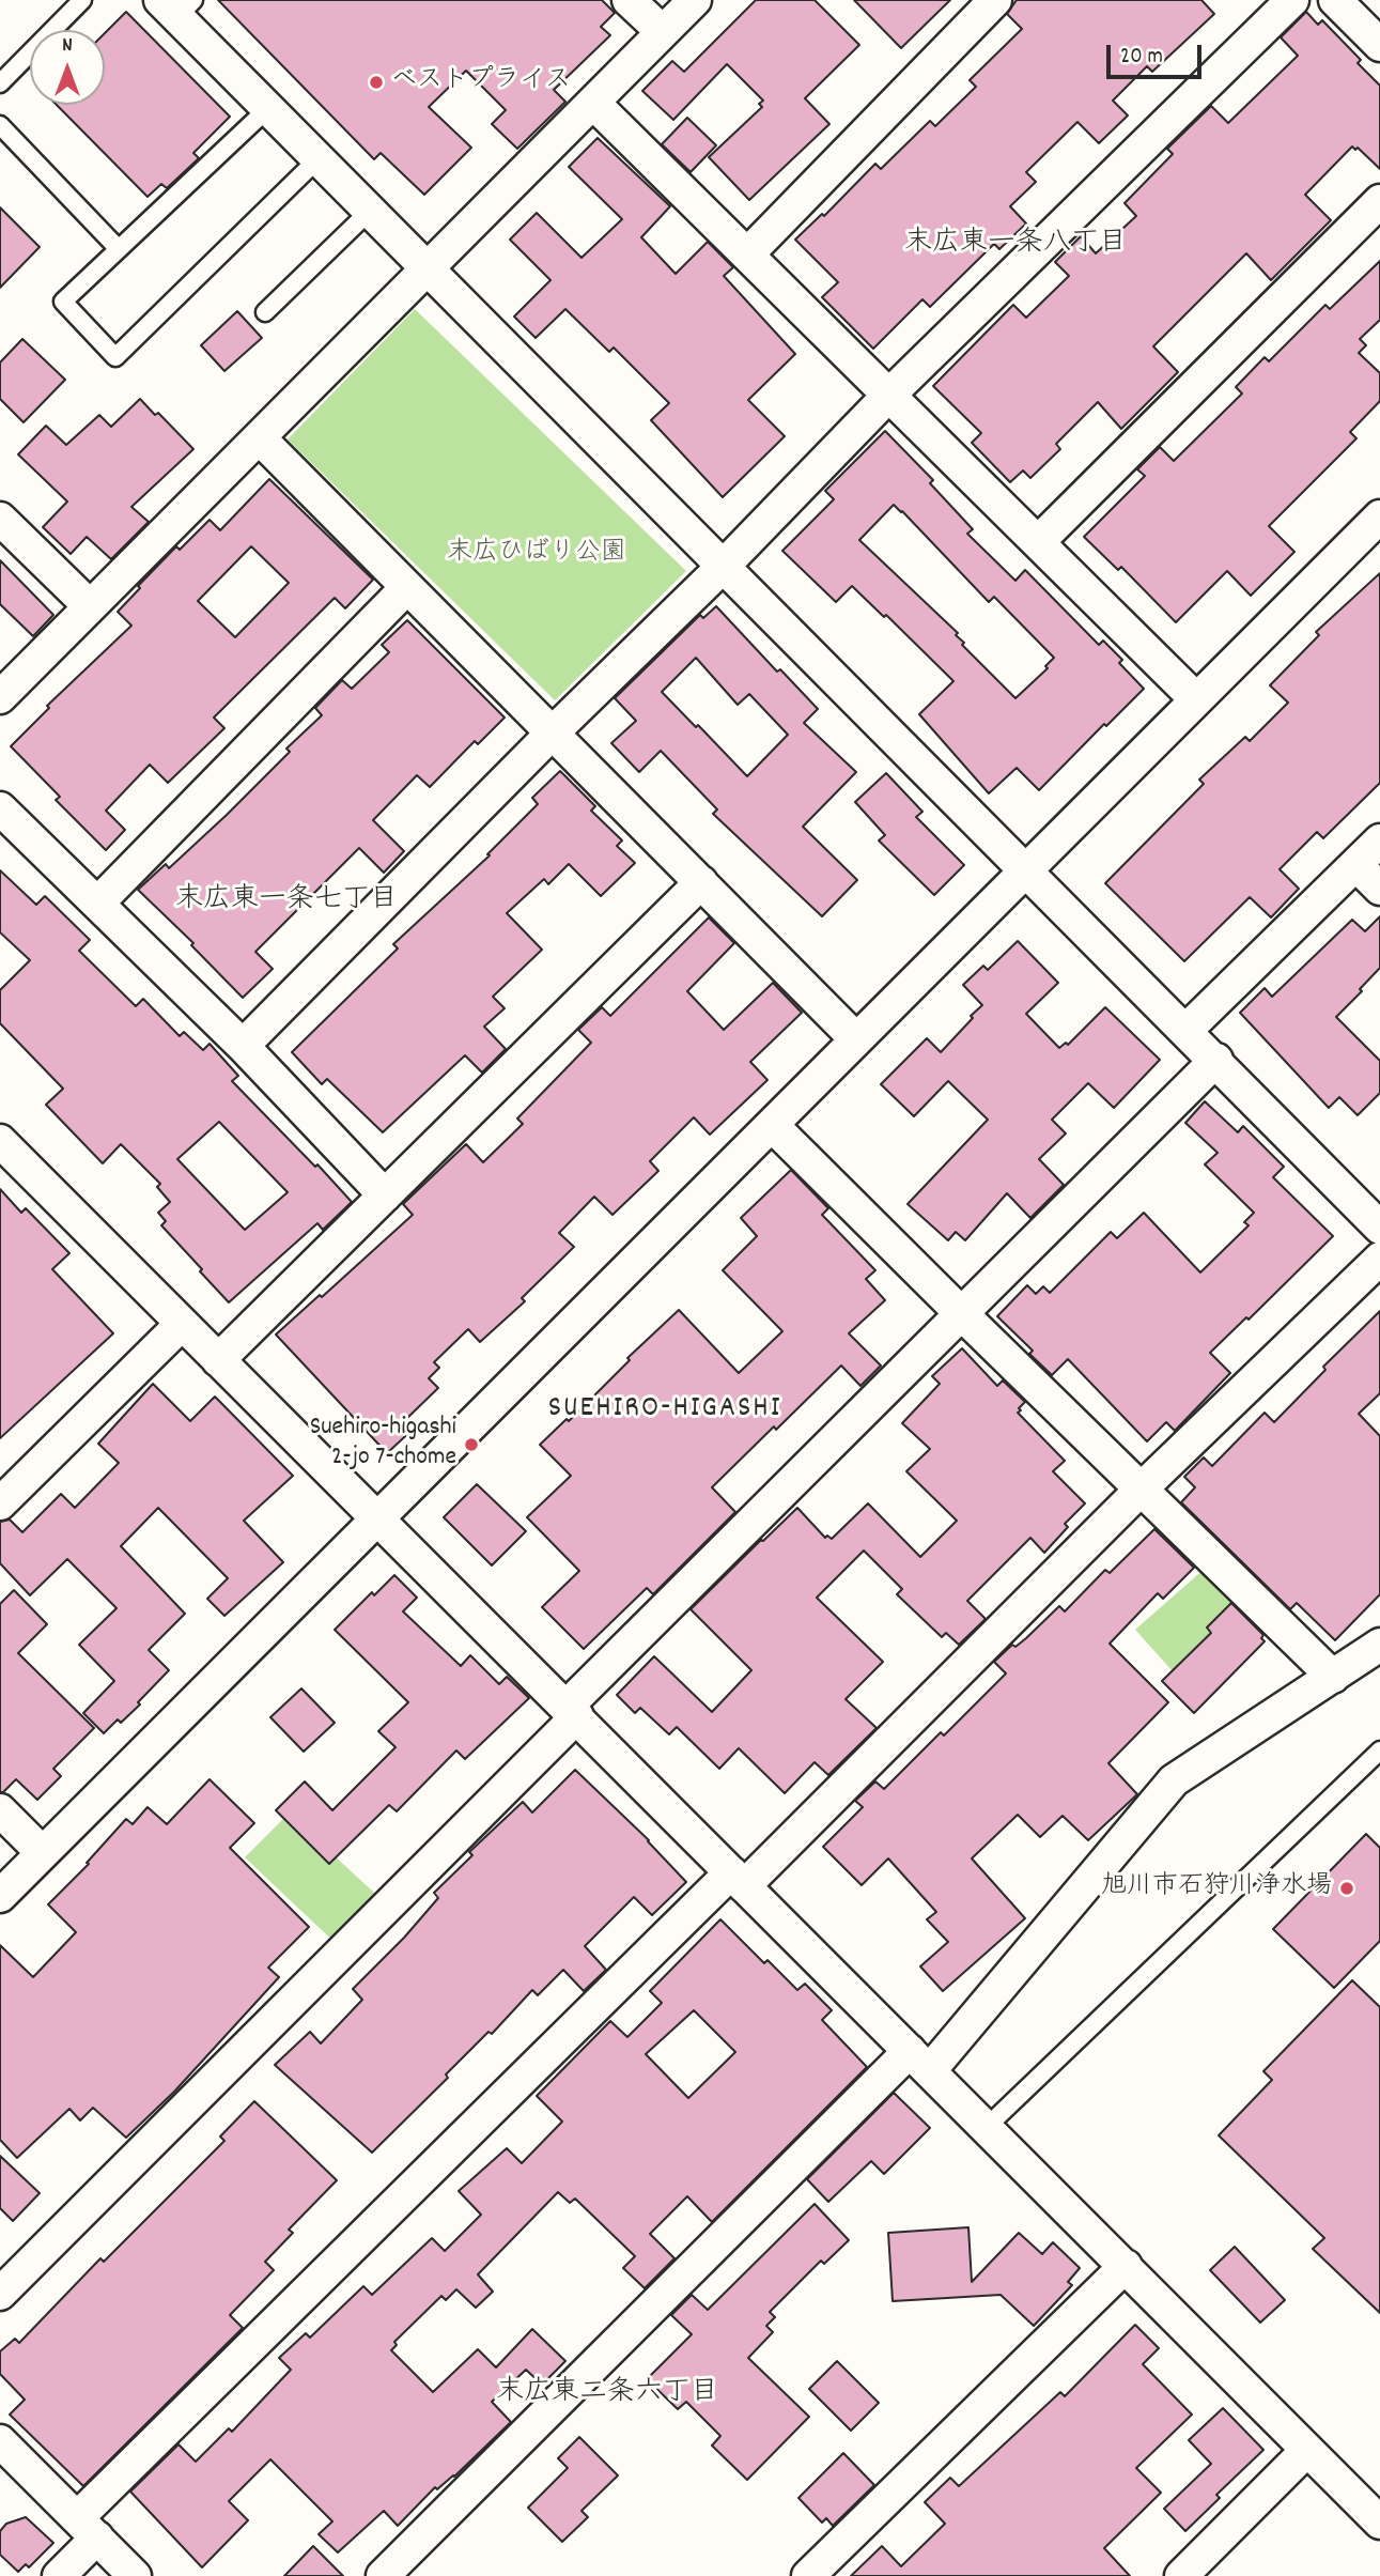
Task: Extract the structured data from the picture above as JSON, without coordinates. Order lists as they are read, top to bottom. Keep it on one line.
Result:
{"districts":["末広東一条八丁目","末広東一条七丁目","SUEHIRO-HIGASHI","末広東二条六丁目"],"parks":["末広ひばり公園"],"places":["ベストプライス","Suehiro-higashi 2-jo 7-chome","旭川市石狩川浄水場"],"scale_bar":"20 m","north":"top"}
